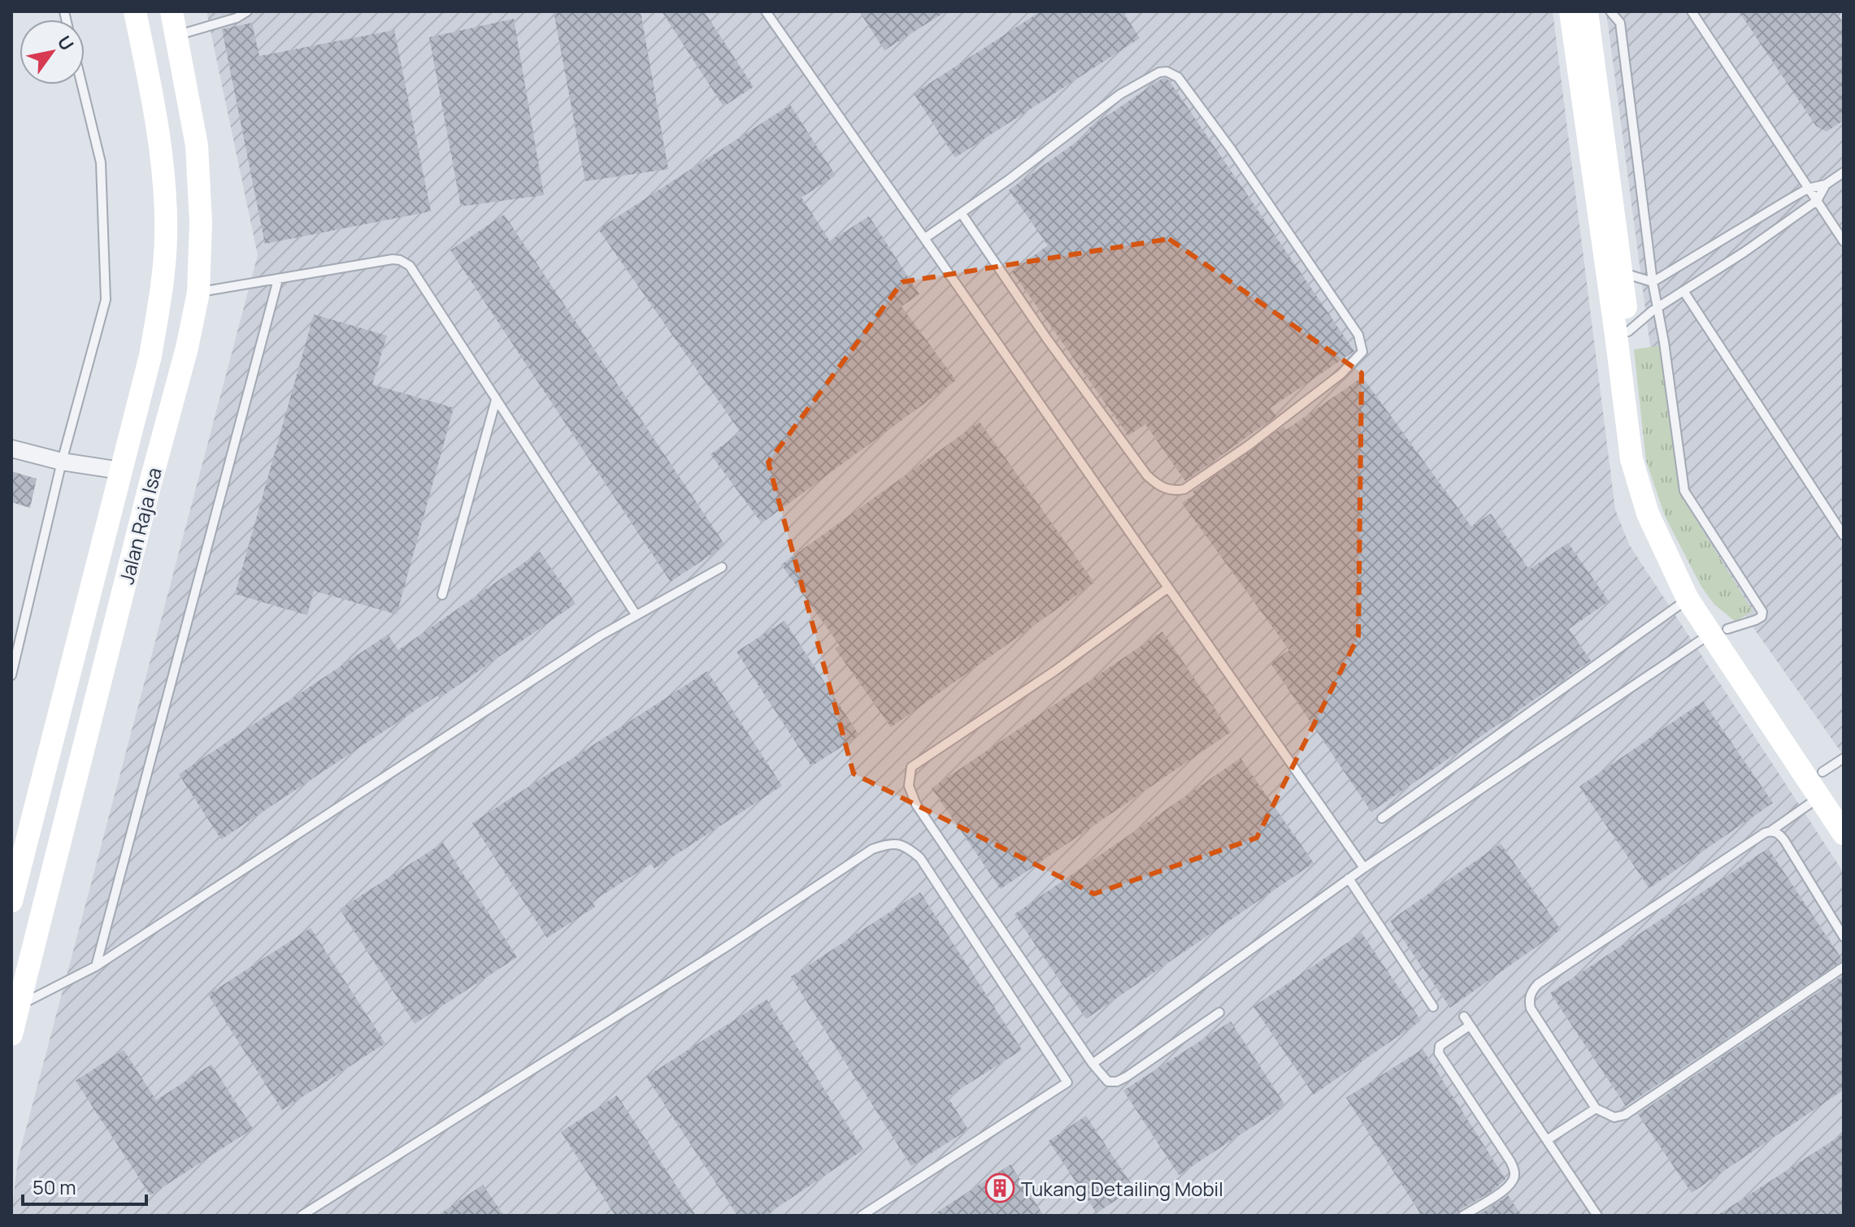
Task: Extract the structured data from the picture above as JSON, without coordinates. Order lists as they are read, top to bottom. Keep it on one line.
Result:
{"streets":{"main road":["Jalan Raja Isa"]},"places":{"building":["Tukang Detailing Mobil"]},"scale_bar":"50 m","north":"top right"}
